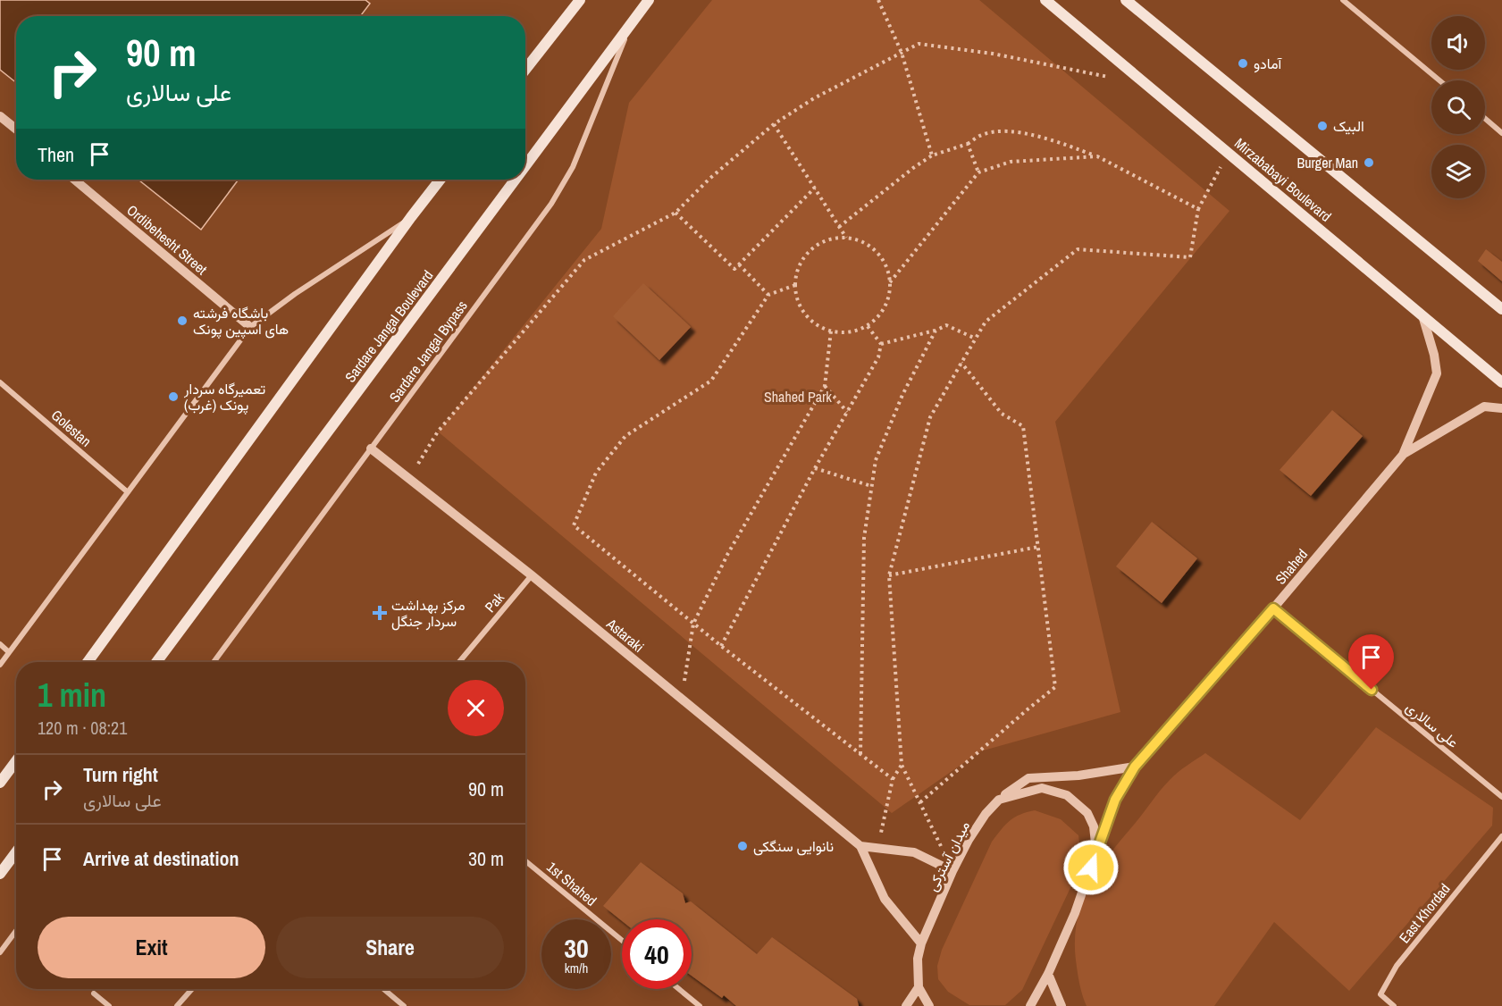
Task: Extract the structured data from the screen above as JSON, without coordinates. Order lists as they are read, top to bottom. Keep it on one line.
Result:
{"streets":{"main road":["Mirzababayi Boulevard","Sardare Jangal Boulevard"],"street":["Ordibehesht Street","Sardare Jangal Bypass","Golestan","Shahed","Pak","Astaraki","علی سالاری","میدان آسترکی","1st Shahed","East Khordad"]},"crossings":[["Mirzababayi Boulevard","Shahed"],["Sardare Jangal Boulevard","Sardare Jangal Bypass"],["Sardare Jangal Bypass","Astaraki"],["Shahed","علی سالاری"],["Pak","Astaraki"]],"parks":["Shahed Park"],"places":{"other":["آمادو","البیک","‌Burger Man","باشگاه فرشته های اسپین پونک","تعمیرگاه سردار پونک (غرب)","نانوایی سنگکی"],"health":["مرکز بهداشت سردار جنگل"]},"page":{"turn":["90 m","علی سالاری"],"then":"Then","heading":["1 min","120 m · 08:21"],"list":[{"name":"Turn right","note":"علی سالاری","value":"90 m"},{"name":"Arrive at destination","value":"30 m"}],"buttons":["Exit","Share"],"speed":"30 km/h","limit":"40"}}
